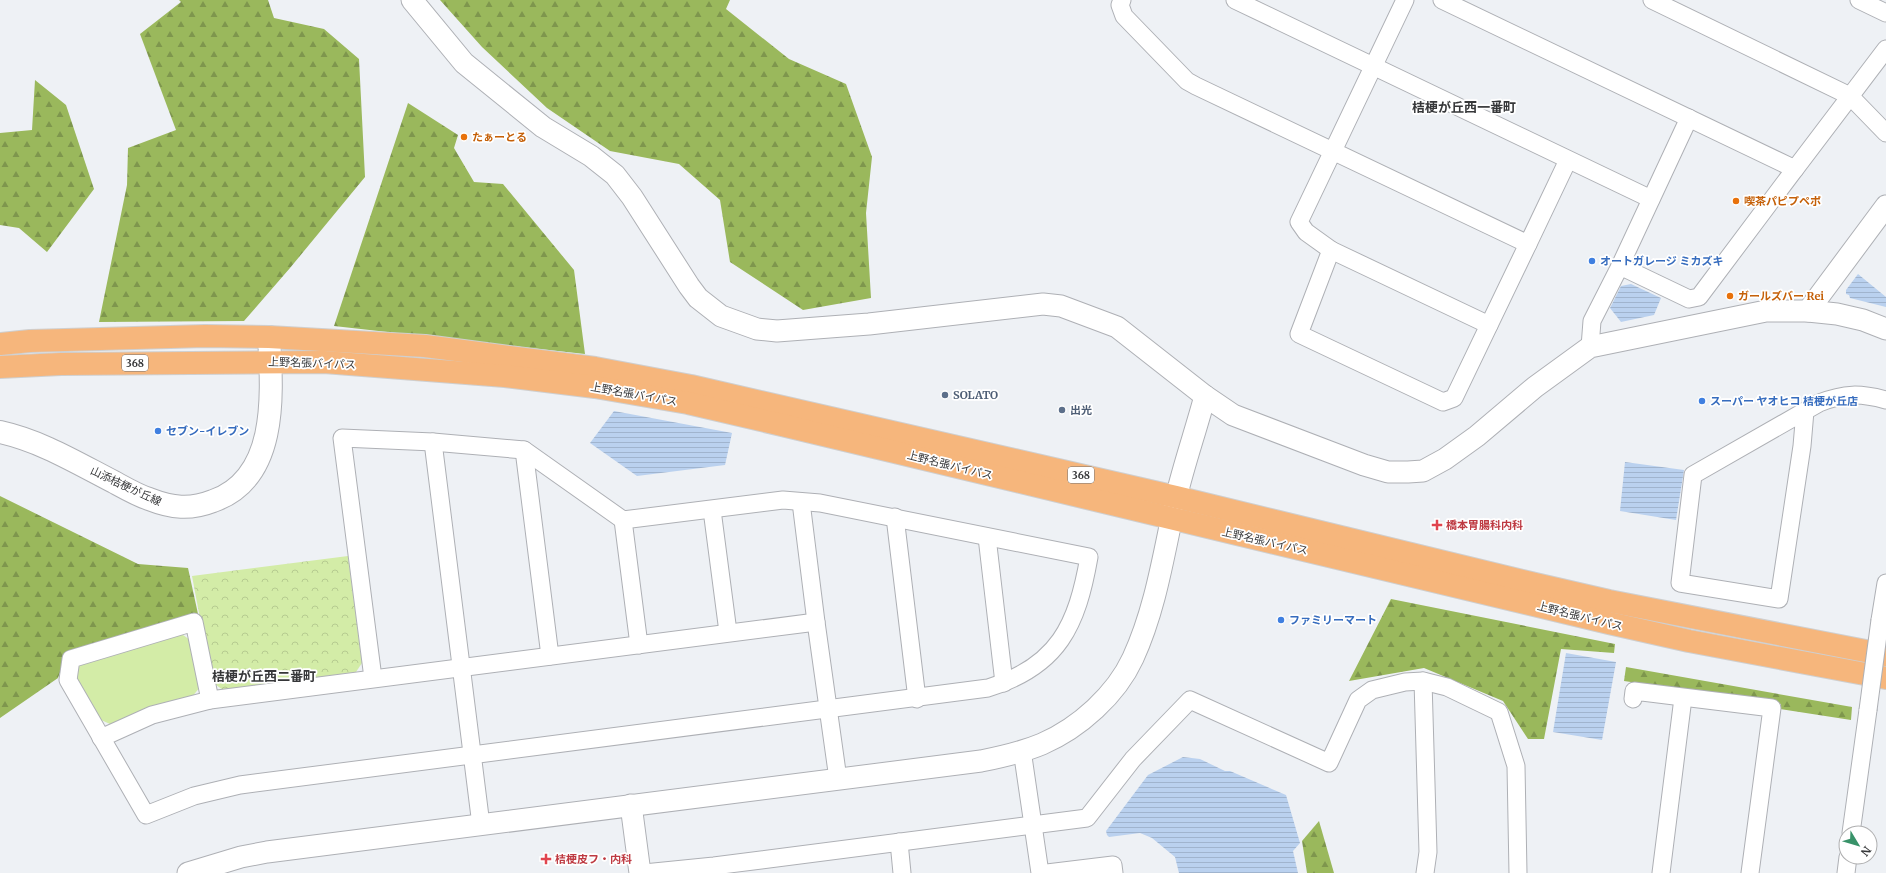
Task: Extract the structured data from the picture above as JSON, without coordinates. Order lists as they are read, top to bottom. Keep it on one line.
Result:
{"streets":{"highway":["368","上野名張バイパス"],"main road":["山添桔梗が丘線"]},"crossings":[["上野名張バイパス","山添桔梗が丘線"]],"districts":["桔梗が丘西一番町","桔梗が丘西二番町"],"places":{"other":["たぁーとる","喫茶パピプペポ","オートガレージ ミカズキ","ガールズバー Rei","SOLATO","スーパー ヤオヒコ 桔梗が丘店","出光","セブン-イレブン","ファミリーマート"],"health":["橋本胃腸科内科","桔梗皮フ・内科"]},"north":"bottom right"}
